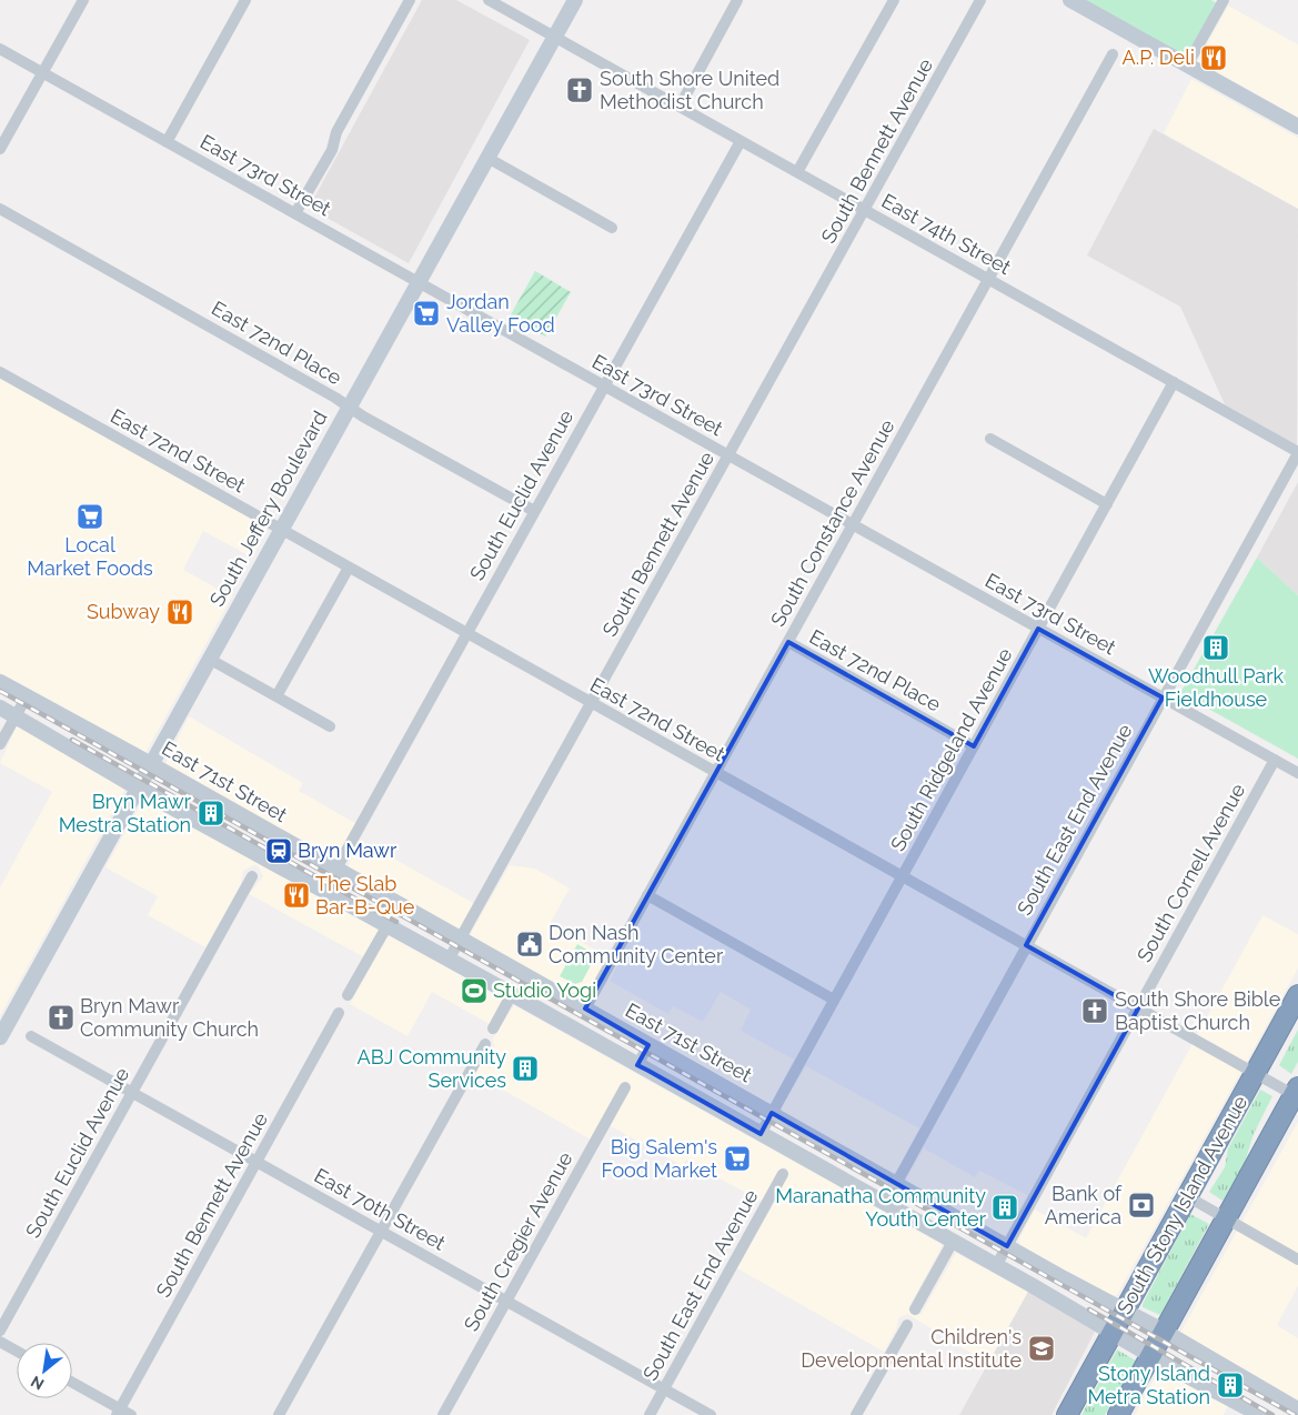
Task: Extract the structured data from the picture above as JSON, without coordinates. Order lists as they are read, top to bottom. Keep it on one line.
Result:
{"streets":{"highway":["South Stony Island Avenue"],"main road":["South Jeffery Boulevard","East 71st Street"],"street":["South Bennett Avenue","East 73rd Street","East 74th Street","East 72nd Place","East 72nd Street","South Euclid Avenue","South Constance Avenue","South Ridgeland Avenue","South East End Avenue","South Cornell Avenue","East 70th Street","South Cregier Avenue"]},"crossings":[["South Bennett Avenue","East 73rd Street"],["South Bennett Avenue","East 74th Street"],["South Bennett Avenue","East 72nd Street"],["South Bennett Avenue","East 71st Street"],["South Bennett Avenue","East 70th Street"],["East 73rd Street","South Euclid Avenue"],["East 73rd Street","South Jeffery Boulevard"],["East 73rd Street","South Constance Avenue"],["East 73rd Street","South Ridgeland Avenue"],["East 73rd Street","South East End Avenue"],["East 73rd Street","South Cornell Avenue"],["East 74th Street","South Euclid Avenue"],["East 74th Street","South Jeffery Boulevard"],["East 74th Street","South Constance Avenue"],["East 74th Street","South Ridgeland Avenue"],["East 74th Street","South East End Avenue"],["East 72nd Place","South Euclid Avenue"],["East 72nd Place","South Jeffery Boulevard"],["East 72nd Place","South Constance Avenue"],["East 72nd Place","South Ridgeland Avenue"],["East 72nd Street","South Euclid Avenue"],["East 72nd Street","South Jeffery Boulevard"],["East 72nd Street","South Constance Avenue"],["East 72nd Street","South Ridgeland Avenue"],["East 72nd Street","South East End Avenue"],["East 72nd Street","South Cornell Avenue"],["East 72nd Street","South Stony Island Avenue"],["South Euclid Avenue","East 71st Street"],["South Euclid Avenue","East 70th Street"],["South Jeffery Boulevard","East 71st Street"],["South Constance Avenue","East 71st Street"],["South Ridgeland Avenue","East 71st Street"],["East 71st Street","South East End Avenue"],["East 71st Street","South Cornell Avenue"],["East 71st Street","South Stony Island Avenue"],["South East End Avenue","East 70th Street"],["East 70th Street","South Cregier Avenue"]],"places":{"restaurant":["A.P. Deli","Subway","The Slab Bar-B-Que"],"church":["South Shore United Methodist Church","South Shore Bible Baptist Church","Bryn Mawr Community Church"],"supermarket":["Jordan Valley Food","Local Market Foods","Big Salem's Food Market"],"building":["Woodhull Park Fieldhouse","Bryn Mawr Mestra Station","ABJ Community Services","Maranatha Community Youth Center","Stony Island Metra Station"],"station":["Bryn Mawr"],"public building":["Don Nash Community Center"],"sports":["Studio Yogi"],"bank":["Bank of America"],"school or university":["Children's Developmental Institute"]},"north":"bottom left"}
